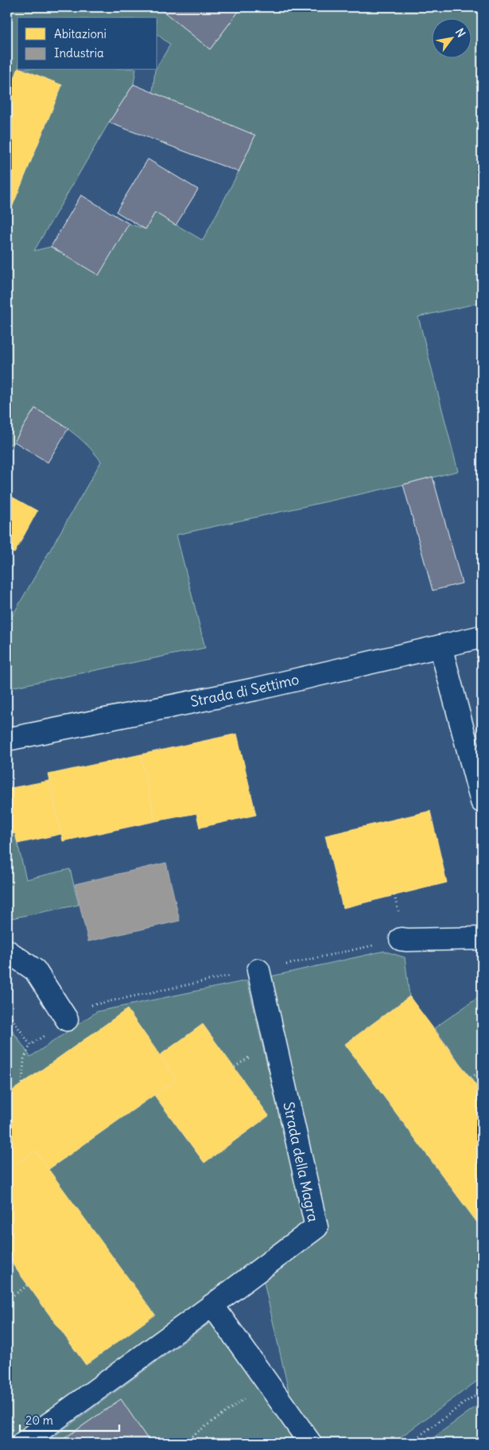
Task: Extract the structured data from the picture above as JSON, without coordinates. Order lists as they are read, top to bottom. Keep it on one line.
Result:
{"streets":{"main road":["Strada di Settimo","Strada della Magra"]},"legend":["Abitazioni","Industria"],"scale_bar":"20 m","north":"top right"}
